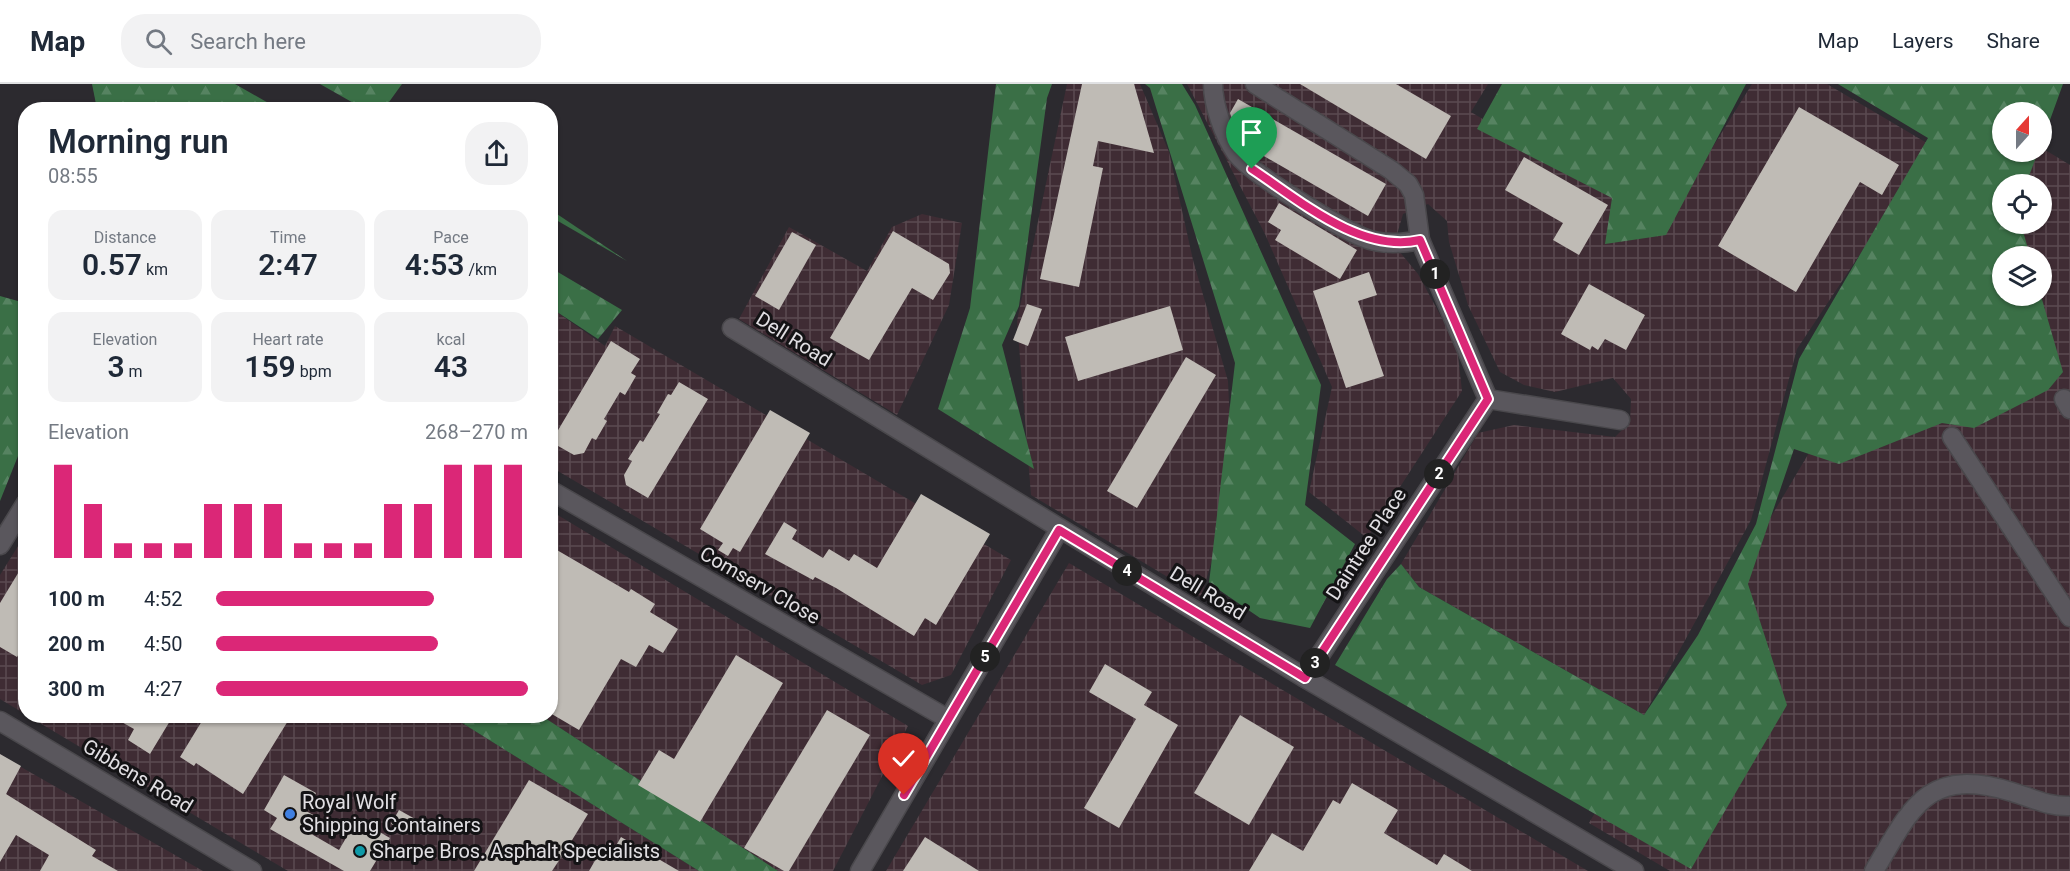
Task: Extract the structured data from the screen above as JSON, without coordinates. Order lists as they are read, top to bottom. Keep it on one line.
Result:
{"streets":{"street":["Dell Road","Daintree Place","Comserv Close","Gibbens Road"]},"crossings":[["Dell Road","Daintree Place"]],"places":["Royal Wolf Shipping Containers","Sharpe Bros. Asphalt Specialists"],"north":"top","page":{"header":"Map","search":"Search here","nav":["Map","Layers","Share"],"heading":["Morning run","08:55"],"stats":[["Distance","0.57 km"],["Time","2:47"],["Pace","4:53 /km"],["Elevation","3 m"],["Heart rate","159 bpm"],["kcal","43"]],"pins":["1","2","4","5","3"],"chart":["Elevation","268–270 m"],"list":[{"name":"100 m","note":"4:52"},{"name":"200 m","note":"4:50"},{"name":"300 m","note":"4:27"}]}}
